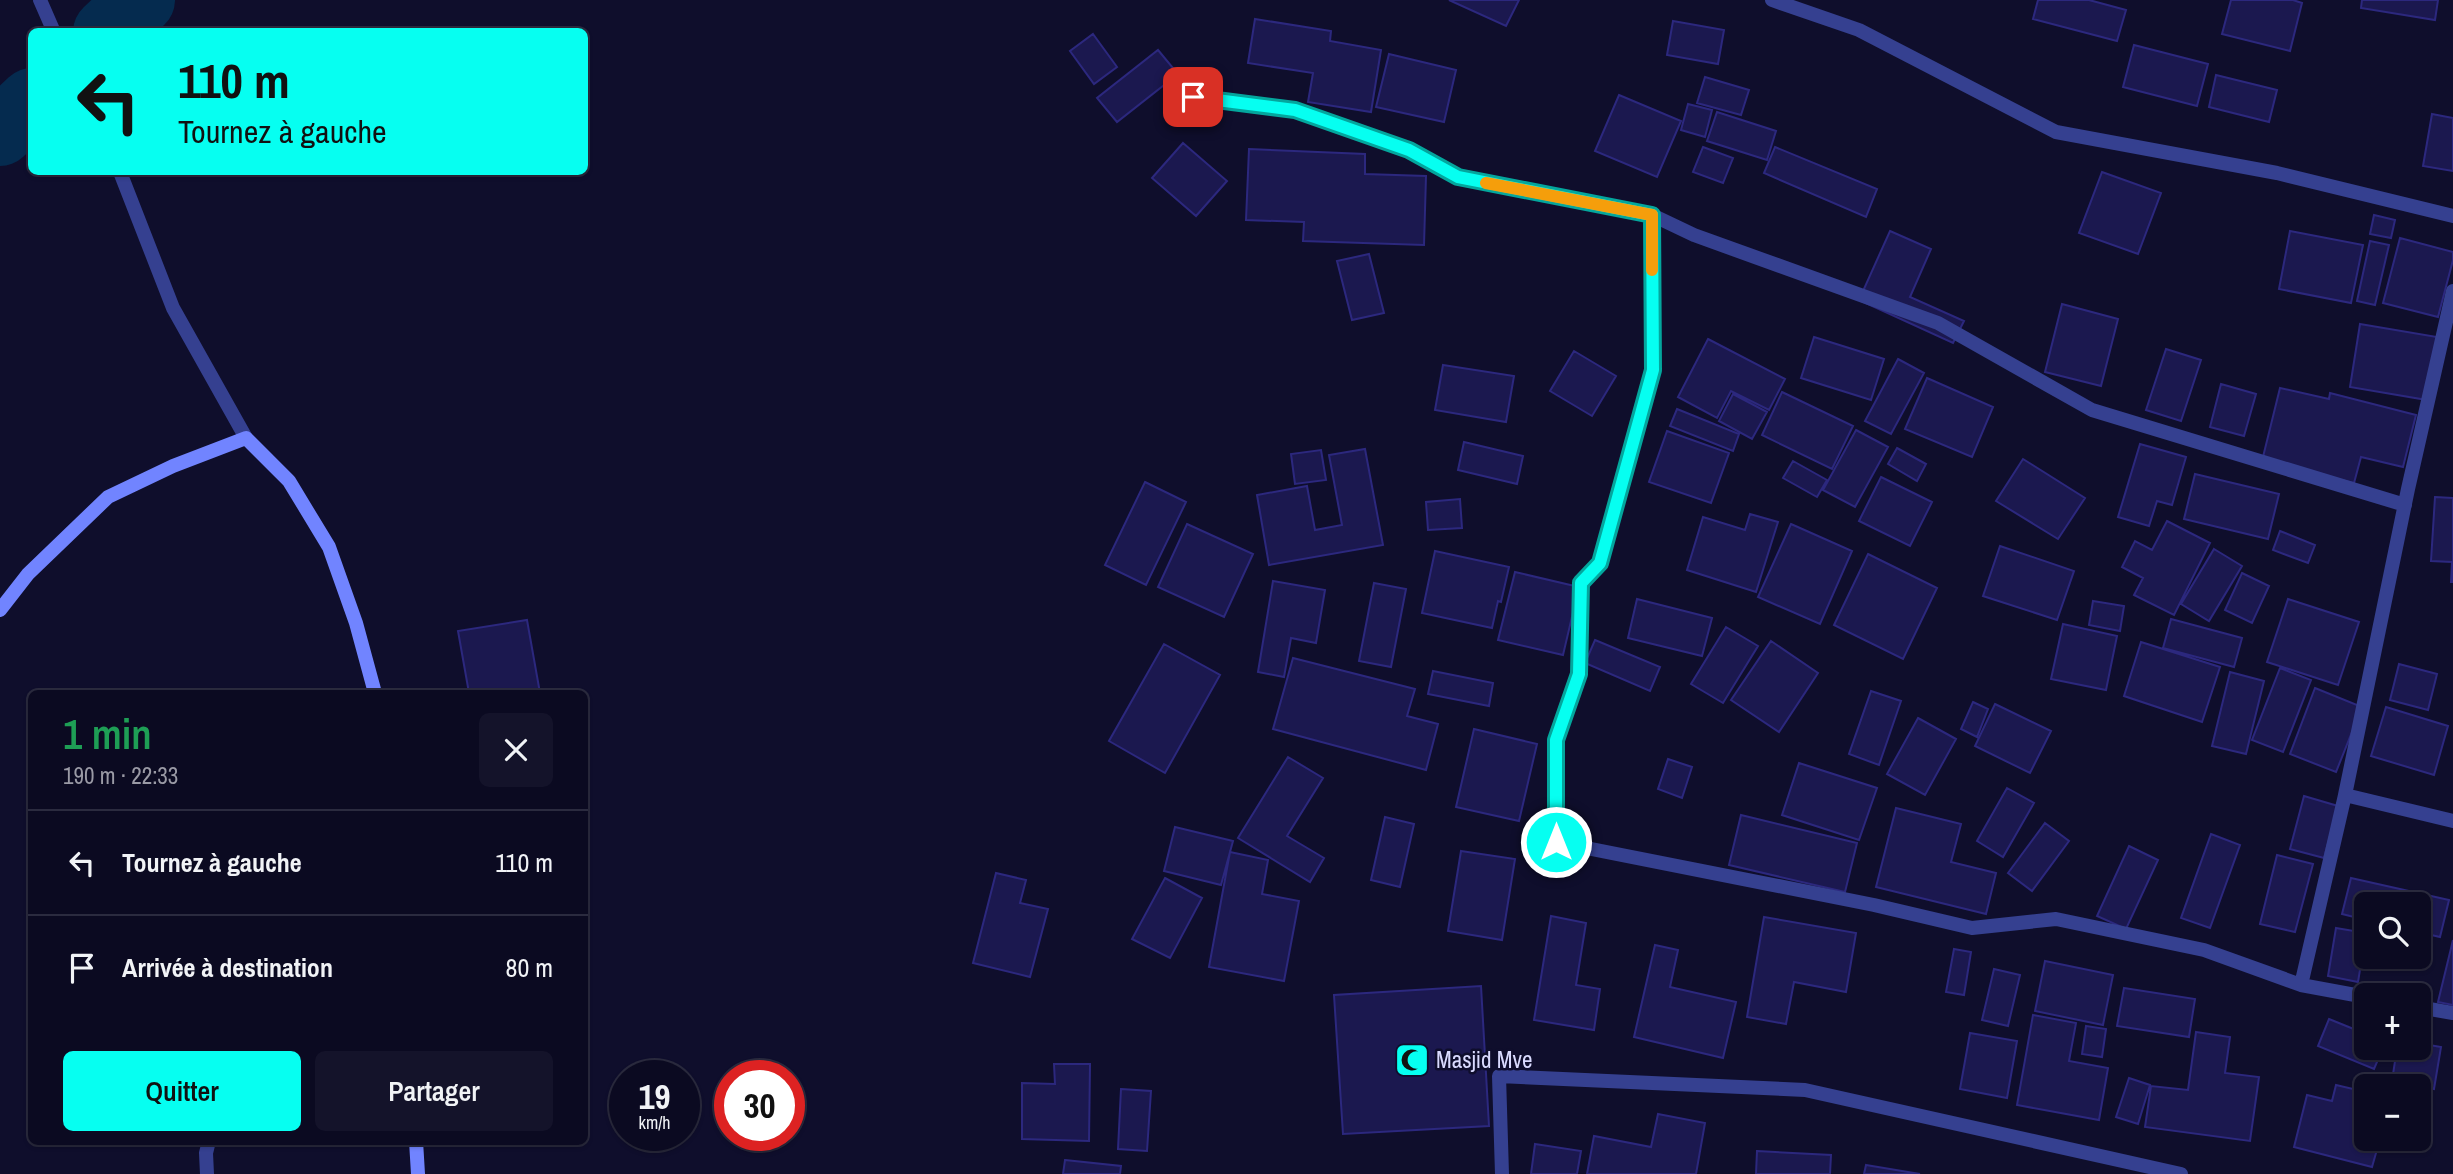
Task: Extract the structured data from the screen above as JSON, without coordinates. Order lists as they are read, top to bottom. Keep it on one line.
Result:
{"places":{"mosque":["Masjid Mve"]},"page":{"turn":["110 m","Tournez à gauche"],"heading":["1 min","190 m · 22:33"],"list":[{"name":"Tournez à gauche","value":"110 m"},{"name":"Arrivée à destination","value":"80 m"}],"map_buttons":["+","−"],"buttons":["Quitter","Partager"],"speed":"19 km/h","limit":"30"}}
